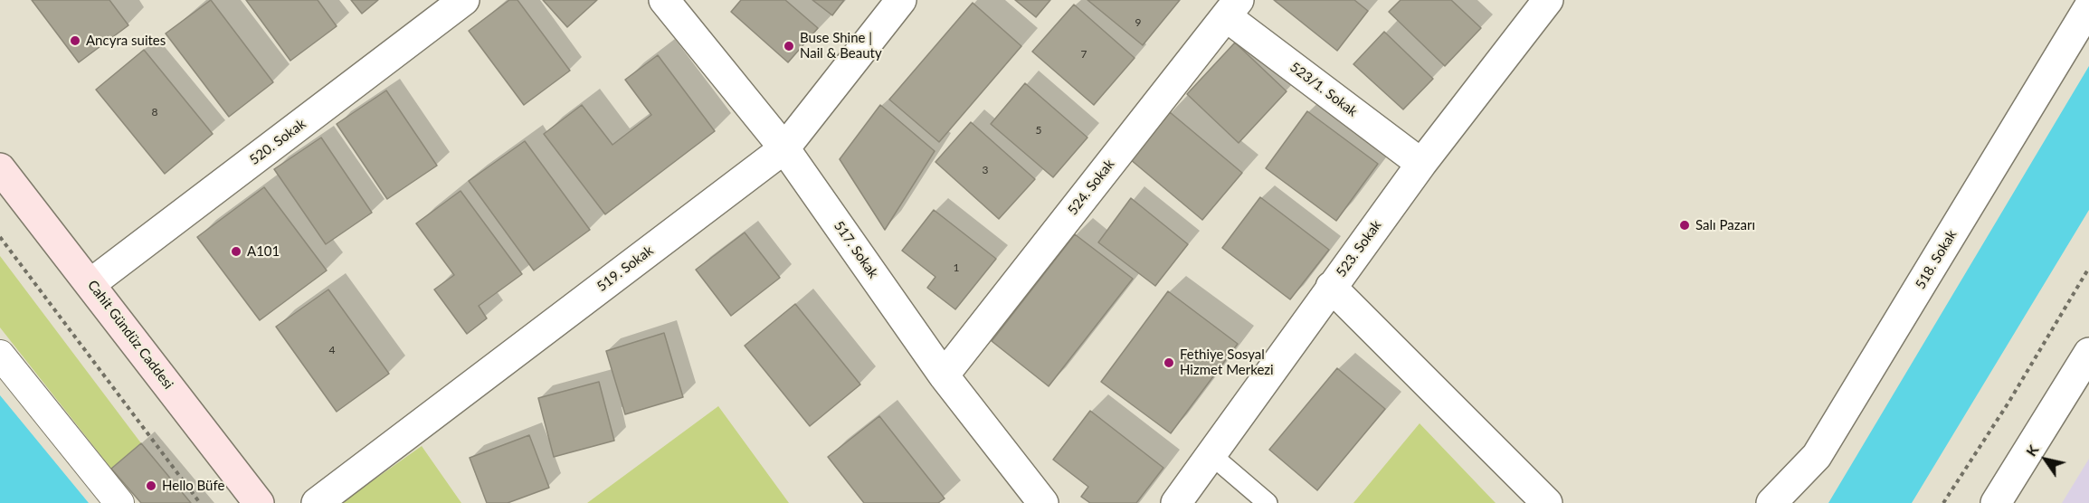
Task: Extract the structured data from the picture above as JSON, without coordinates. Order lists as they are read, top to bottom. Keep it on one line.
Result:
{"streets":{"main road":["Cahit Gündüz Caddesi"],"street":["523/1. Sokak","520. Sokak","524. Sokak","523. Sokak","517. Sokak","518. Sokak","519. Sokak"]},"crossings":[["523/1. Sokak","524. Sokak"],["523/1. Sokak","523. Sokak"],["520. Sokak","Cahit Gündüz Caddesi"],["524. Sokak","517. Sokak"],["517. Sokak","519. Sokak"]],"places":["Ancyra suites","Buse Shine | Nail & Beauty","Salı Pazarı","A101","Fethiye Sosyal Hizmet Merkezi","Hello Büfe"],"house_numbers":["9","7","8","5","3","1","4"],"north":"top left"}
